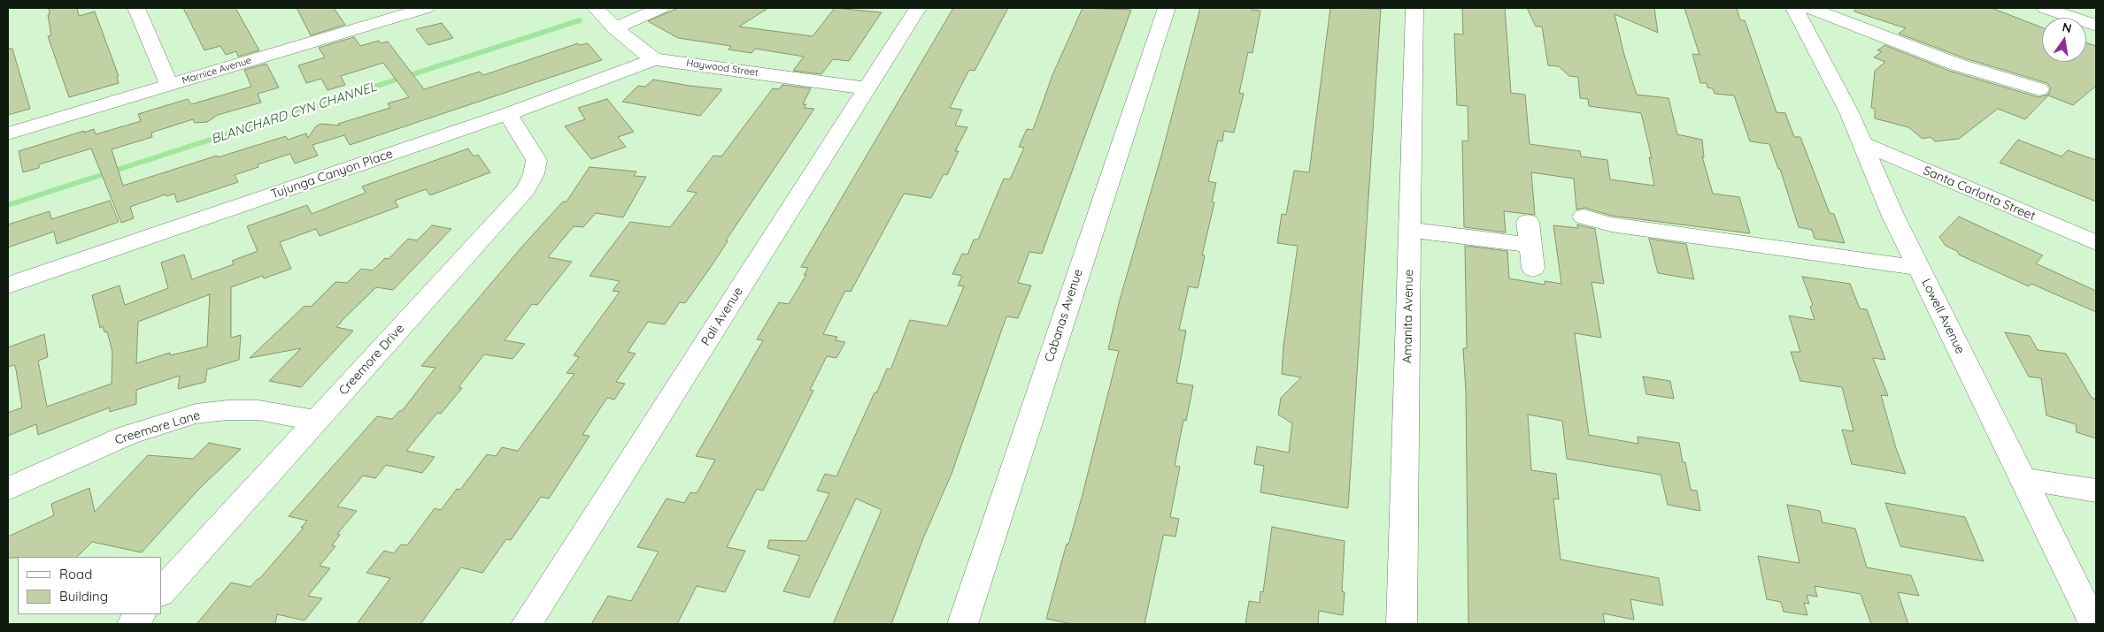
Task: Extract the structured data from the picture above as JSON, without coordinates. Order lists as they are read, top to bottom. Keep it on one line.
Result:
{"streets":{"street":["Haywood Street","Marnice Avenue","Tujunga Canyon Place","Santa Carlotta Street","Cabanas Avenue","Pali Avenue","Amanita Avenue","Lowell Avenue","Creemore Drive","Creemore Lane"]},"crossings":[["Haywood Street","Tujunga Canyon Place"],["Haywood Street","Pali Avenue"],["Tujunga Canyon Place","Creemore Drive"],["Santa Carlotta Street","Lowell Avenue"],["Creemore Drive","Creemore Lane"]],"water":["BLANCHARD CYN CHANNEL"],"legend":["Road","Building"],"north":"top"}
